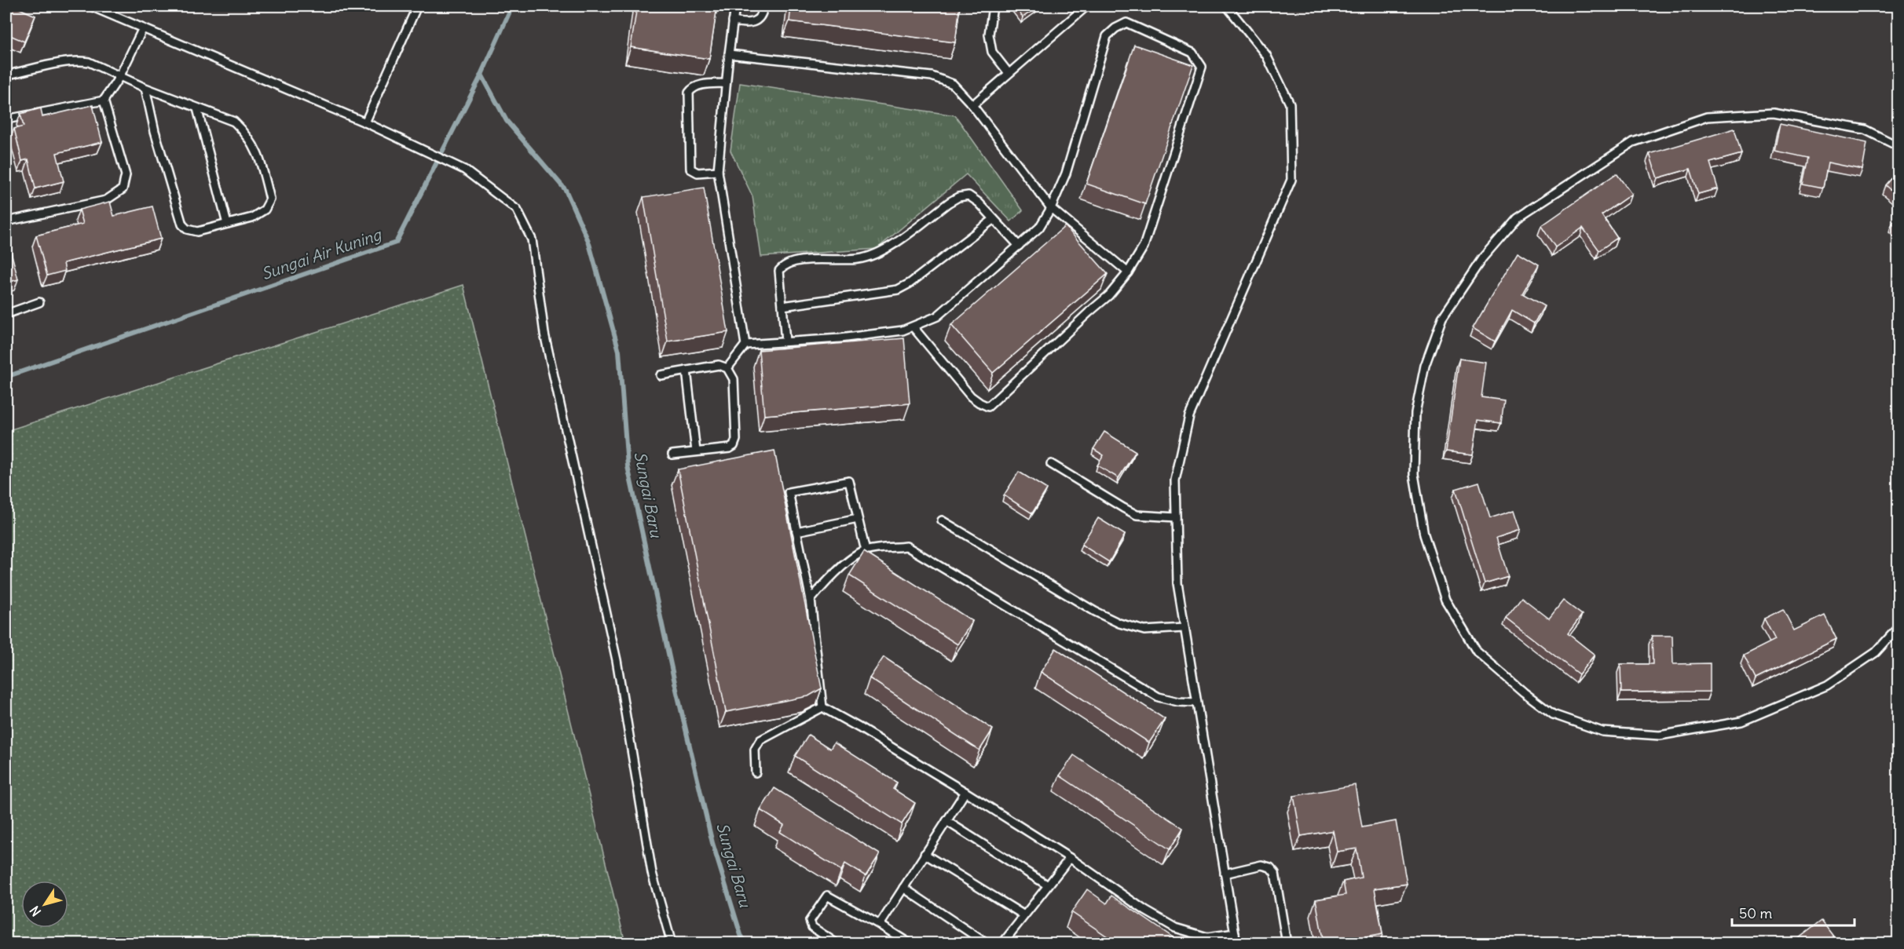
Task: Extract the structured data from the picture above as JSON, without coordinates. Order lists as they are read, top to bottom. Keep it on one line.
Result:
{"water":["Sungai Air Kuning","Sungai Baru"],"scale_bar":"50 m","north":"bottom left"}
